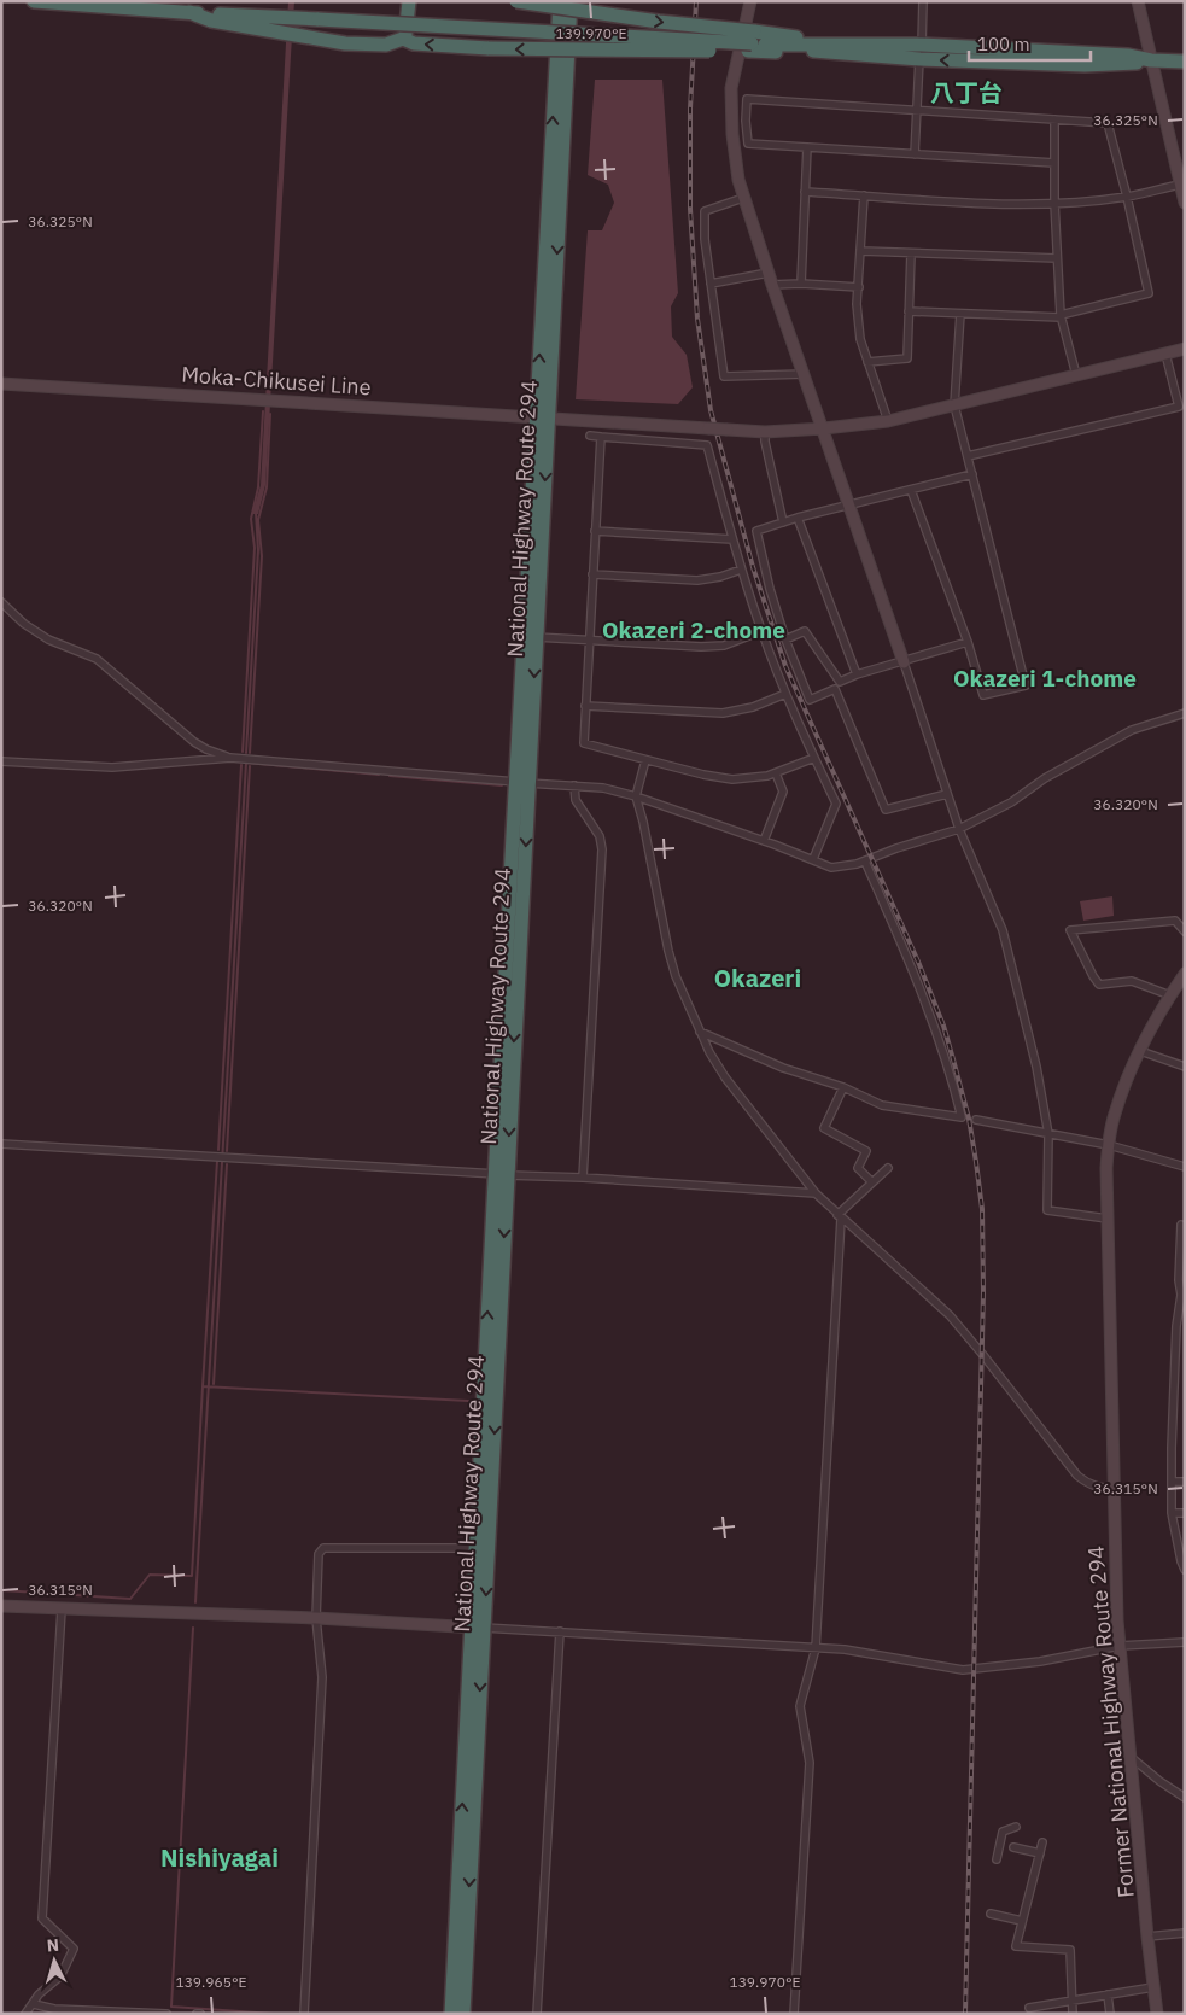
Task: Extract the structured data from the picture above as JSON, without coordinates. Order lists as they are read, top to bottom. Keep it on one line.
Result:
{"streets":{"highway":["National Highway Route 294"],"street":["Moka-Chikusei Line","Former National Highway Route 294"]},"crossings":[["Moka-Chikusei Line","National Highway Route 294"]],"districts":["八丁台","Okazeri 2-chome","Okazeri 1-chome","Okazeri","Nishiyagai"],"scale_bar":"100 m","north":"top","coordinates":["139.970°E","36.325°N","36.320°N","36.315°N","139.965°E"]}
